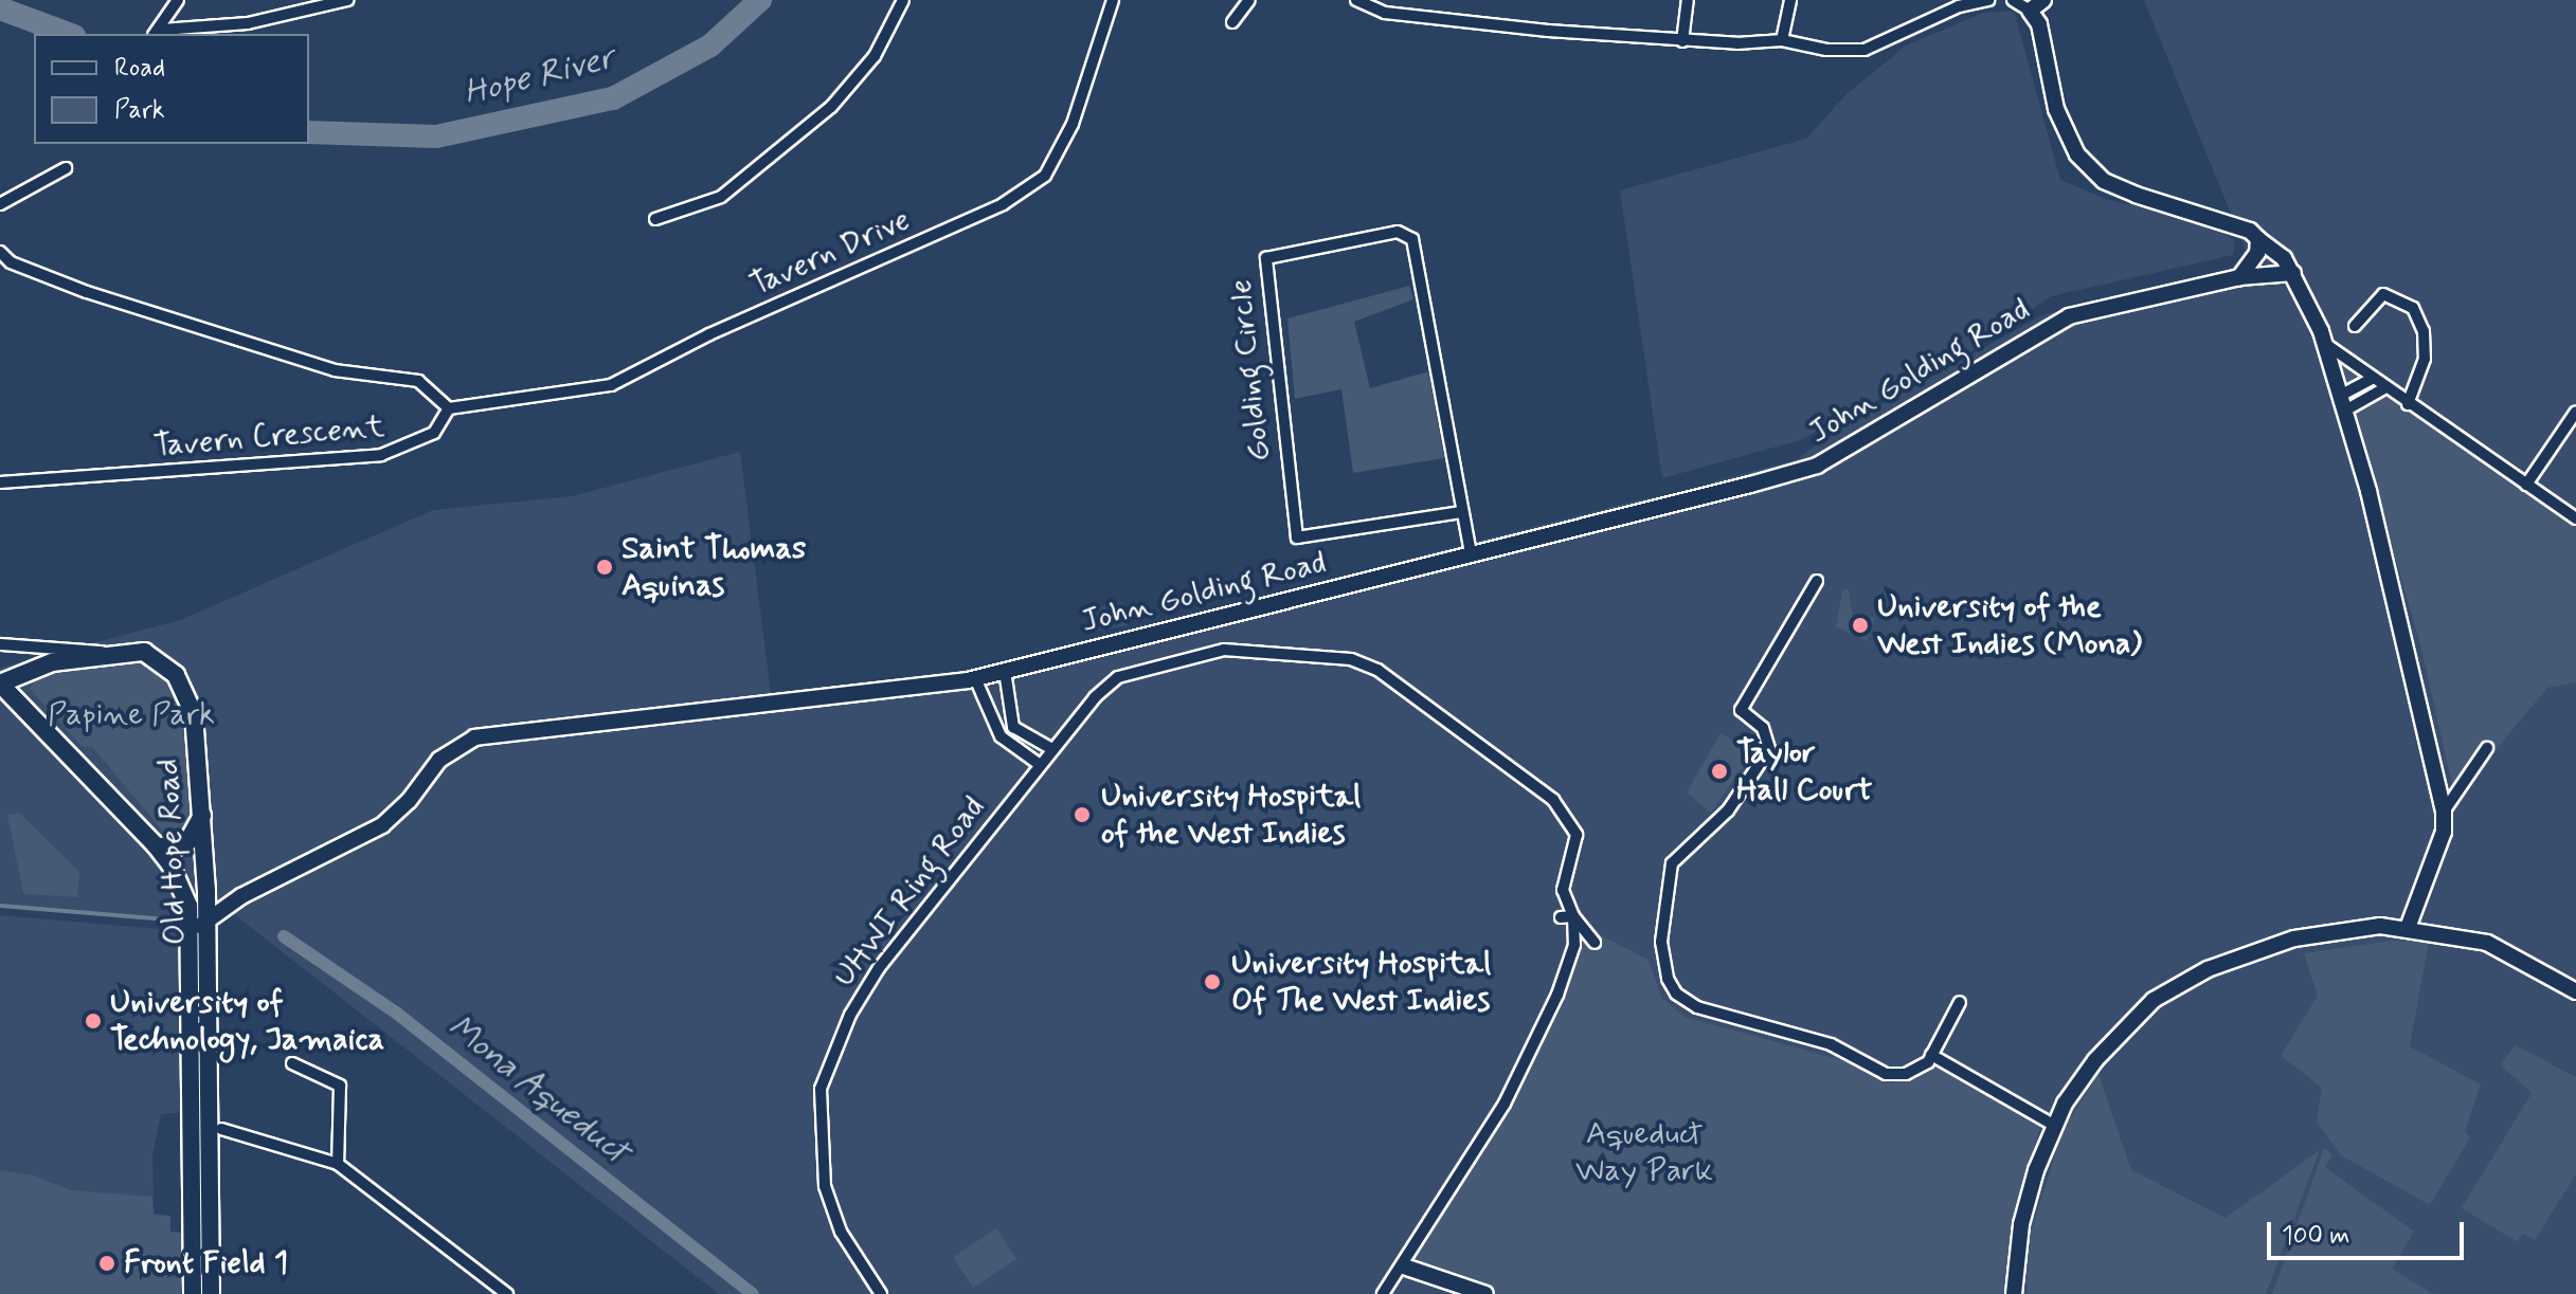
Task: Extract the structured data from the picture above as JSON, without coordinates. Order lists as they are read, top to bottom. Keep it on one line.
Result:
{"streets":{"main road":["Old Hope Road"],"street":["Tavern Drive","Golding Circle","John Golding Road","Tavern Crescent","UHWI Ring Road"]},"crossings":[["Tavern Drive","Tavern Crescent"],["Golding Circle","John Golding Road"],["John Golding Road","Old Hope Road"]],"water":["Hope River","Mona Aqueduct"],"parks":["Papine Park","Aqueduct Way Park"],"places":["Saint Thomas Aquinas","University of the West Indies (Mona)","Taylor Hall Court","University Hospital of the West Indies","University Hospital Of The West Indies","University of Technology, Jamaica","Front Field 1"],"legend":["Road","Park"],"scale_bar":"100 m"}
